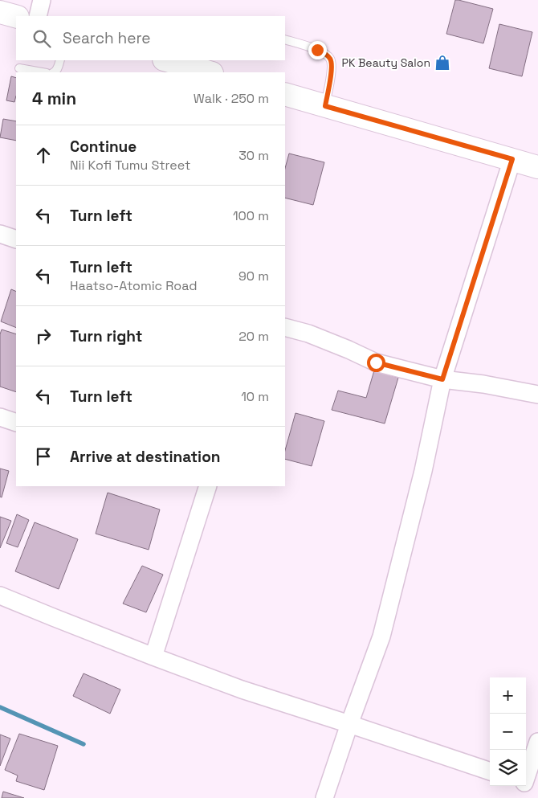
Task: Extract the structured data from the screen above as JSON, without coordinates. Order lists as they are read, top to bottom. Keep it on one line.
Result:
{"places":{"shop":["PK Beauty Salon"]},"page":{"search":"Search here","heading":["4 min","Walk · 250 m"],"list":[["Continue","Nii Kofi Tumu Street","30 m"],["Turn left","100 m"],["Turn left","Haatso-Atomic Road","90 m"],["Turn right","20 m"],["Turn left","10 m"],"Arrive at destination"],"map_buttons":["+","−"]}}
